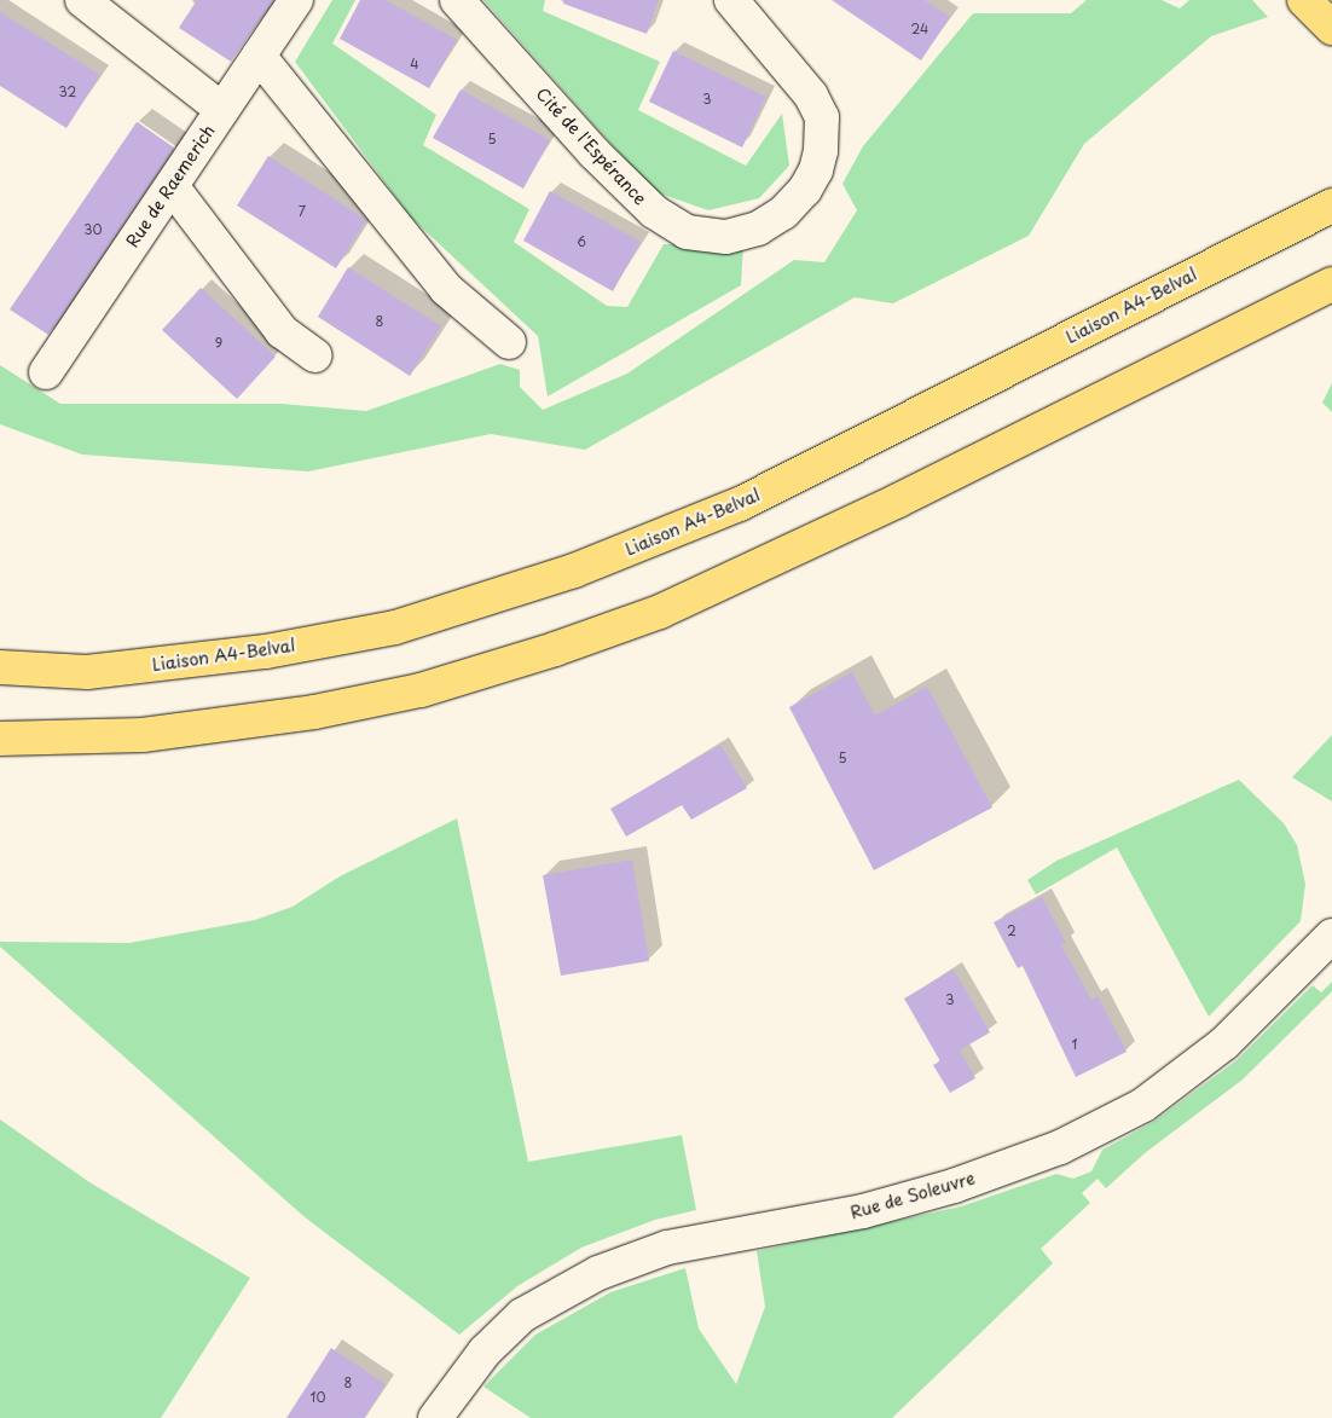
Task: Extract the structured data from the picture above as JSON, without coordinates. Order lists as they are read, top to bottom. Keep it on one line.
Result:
{"streets":{"main road":["Liaison A4-Belval"],"street":["Cité de l'Espérance","Rue de Raemerich","Rue de Soleuvre"]},"house_numbers":["24","4","32","3","5","7","30","6","8","9","5","2","3","1","8","10"]}
